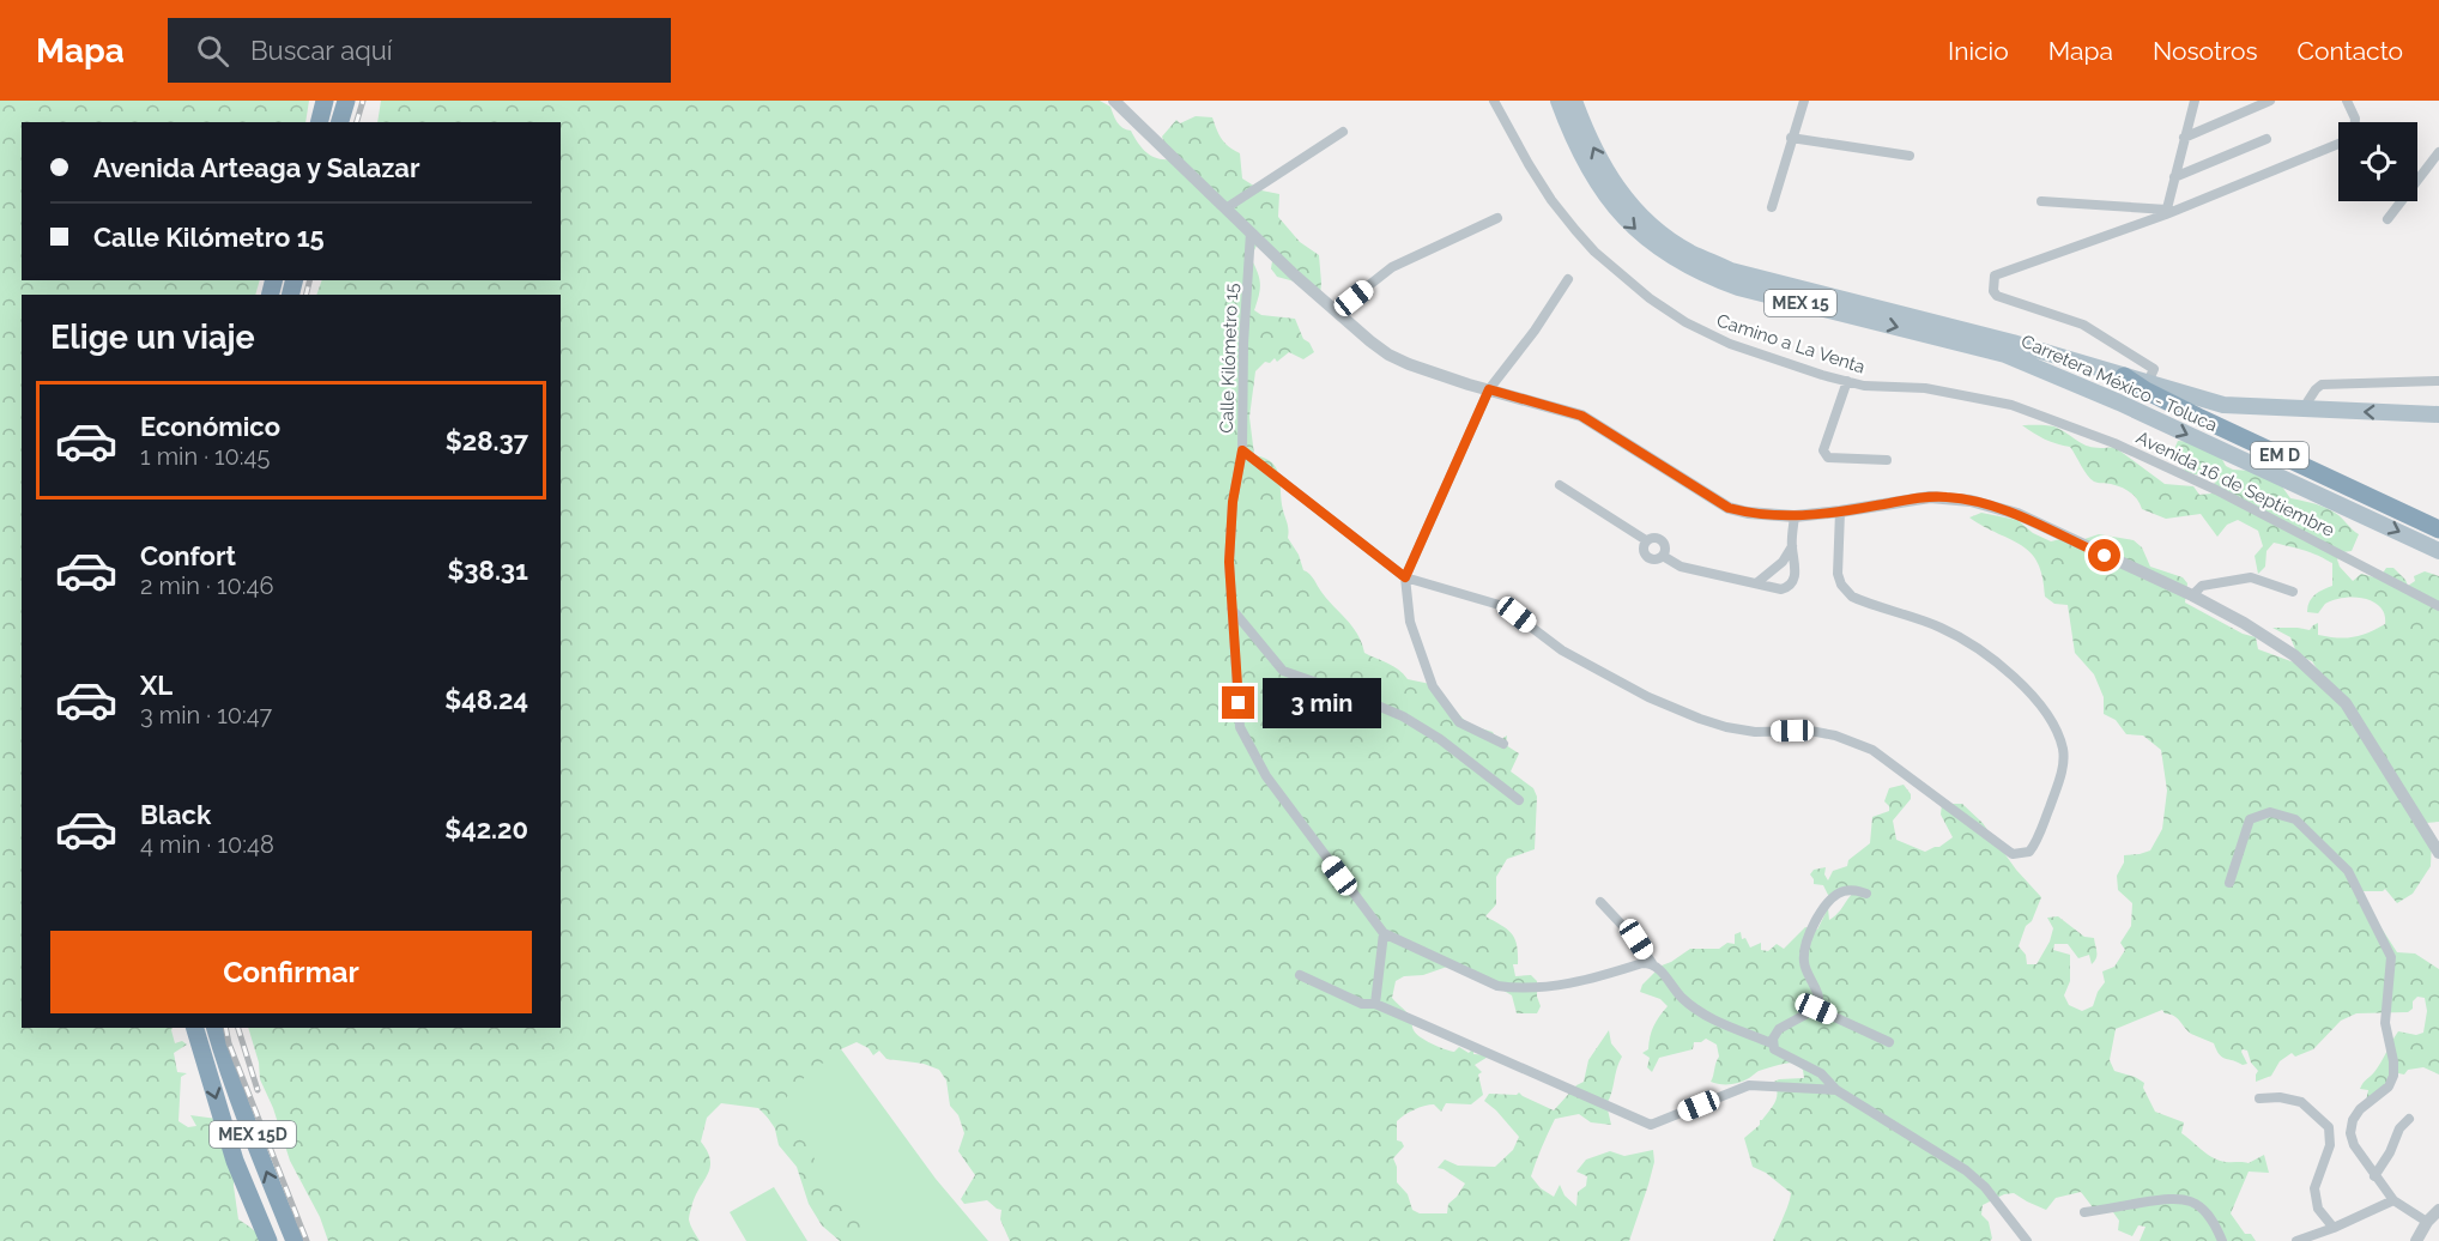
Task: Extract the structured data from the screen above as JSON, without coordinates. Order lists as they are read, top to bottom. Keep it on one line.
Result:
{"streets":{"highway":["EM D","MEX 15D"],"main road":["MEX 15","Carretera México - Toluca"],"street":["Camino a La Venta","Calle Kilómetro 15","Avenida 16 de Septiembre"]},"crossings":[["Camino a La Venta","Avenida 16 de Septiembre"],["Carretera México - Toluca","EM D"]],"page":{"header":"Mapa","search":"Buscar aquí","nav":["Inicio","Mapa","Nosotros","Contacto"],"banner":["Avenida Arteaga y Salazar","Calle Kilómetro 15"],"heading":"Elige un viaje","list":[{"name":"Económico","note":"1 min · 10:45","value":"$28.37"},{"name":"Confort","note":"2 min · 10:46","value":"$38.31"},{"name":"XL","note":"3 min · 10:47","value":"$48.24"},{"name":"Black","note":"4 min · 10:48","value":"$42.20"}],"bubble":"3 min","buttons":"Confirmar"}}
